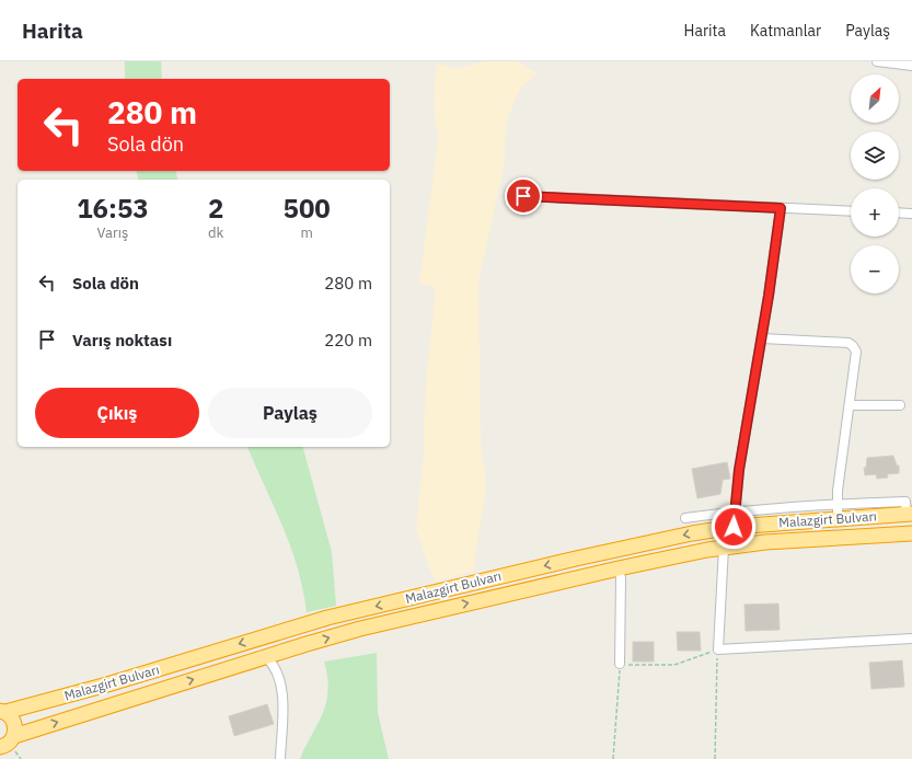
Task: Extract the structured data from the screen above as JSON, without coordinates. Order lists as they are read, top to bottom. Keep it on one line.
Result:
{"streets":{"highway":["Malazgirt Bulvarı"]},"north":"top right","page":{"header":"Harita","nav":["Harita","Katmanlar","Paylaş"],"map_buttons":["+","−"],"turn":["280 m","Sola dön"],"eta":["16:53","Varış","2","dk","500","m"],"list":[{"name":"Sola dön","value":"280 m"},{"name":"Varış noktası","value":"220 m"}],"buttons":["Çıkış","Paylaş"]}}
